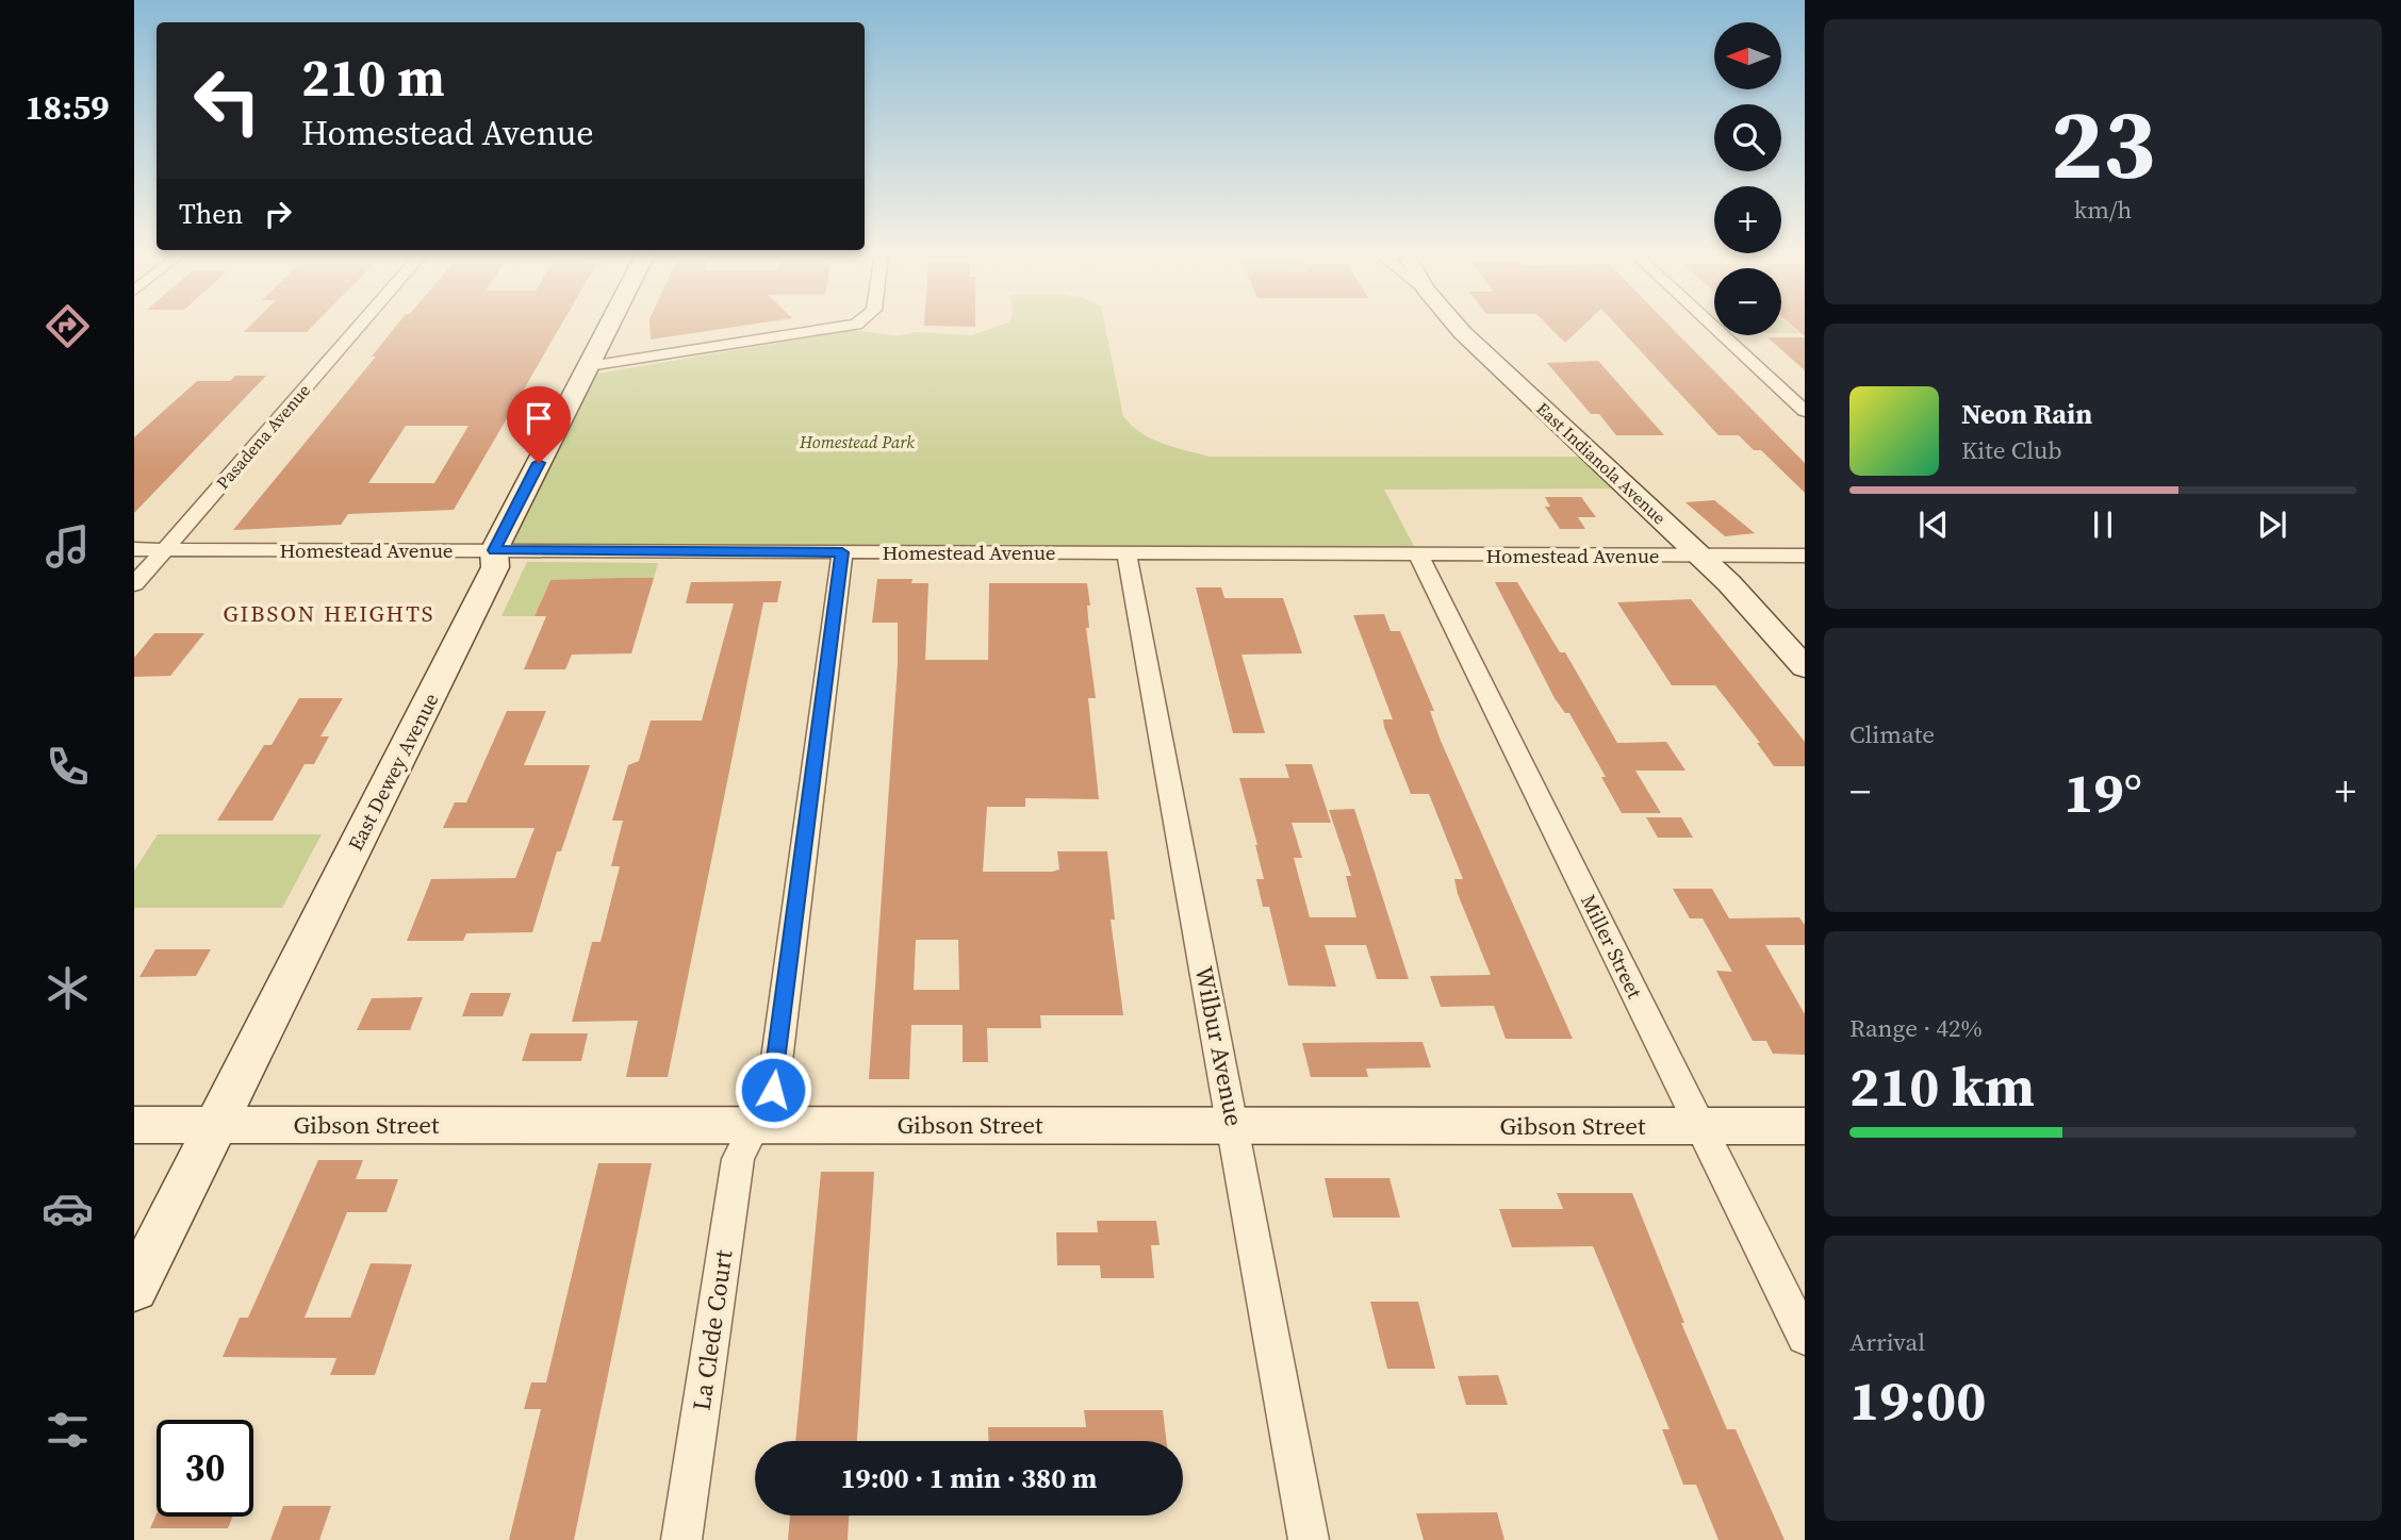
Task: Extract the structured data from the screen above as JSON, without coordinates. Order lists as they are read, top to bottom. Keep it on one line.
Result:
{"streets":{"street":["Pasadena Avenue","East Indianola Avenue","Homestead Avenue","East Dewey Avenue","Miller Street","Wilbur Avenue","Gibson Street","La Clede Court"]},"crossings":[["Pasadena Avenue","Homestead Avenue"],["East Indianola Avenue","Homestead Avenue"],["Homestead Avenue","East Dewey Avenue"],["Homestead Avenue","Miller Street"],["Homestead Avenue","Wilbur Avenue"],["Homestead Avenue","La Clede Court"],["East Dewey Avenue","Gibson Street"],["Miller Street","Gibson Street"],["Wilbur Avenue","Gibson Street"],["Gibson Street","La Clede Court"]],"districts":["GIBSON HEIGHTS"],"parks":["Homestead Park"],"north":"left","page":{"tabs":"18:59","tile":[["23","km/h"],"Climate",["Range · 42%","210 km"],["Arrival","19:00"]],"map_buttons":["+","−"],"turn":["210 m","Homestead Avenue"],"then":"Then","song":["Neon Rain","Kite Club"],"heat":["−","19°","+"],"limit":"30","trip":"19:00 · 1 min · 380 m"}}
